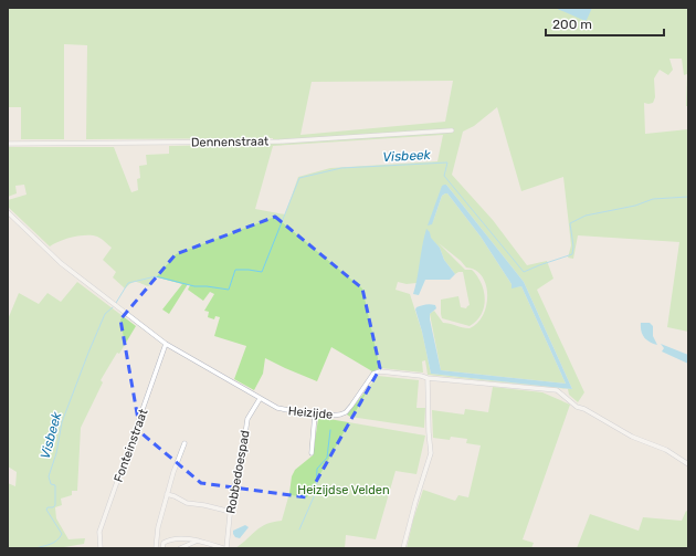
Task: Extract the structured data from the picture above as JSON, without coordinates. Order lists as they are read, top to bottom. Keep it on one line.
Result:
{"streets":{"street":["Dennenstraat","Heizijde","Fonteinstraat","Robbedoespad"]},"crossings":[["Heizijde","Fonteinstraat"],["Heizijde","Robbedoespad"]],"water":["Visbeek"],"parks":["Heizijdse Velden"],"scale_bar":"200 m"}
